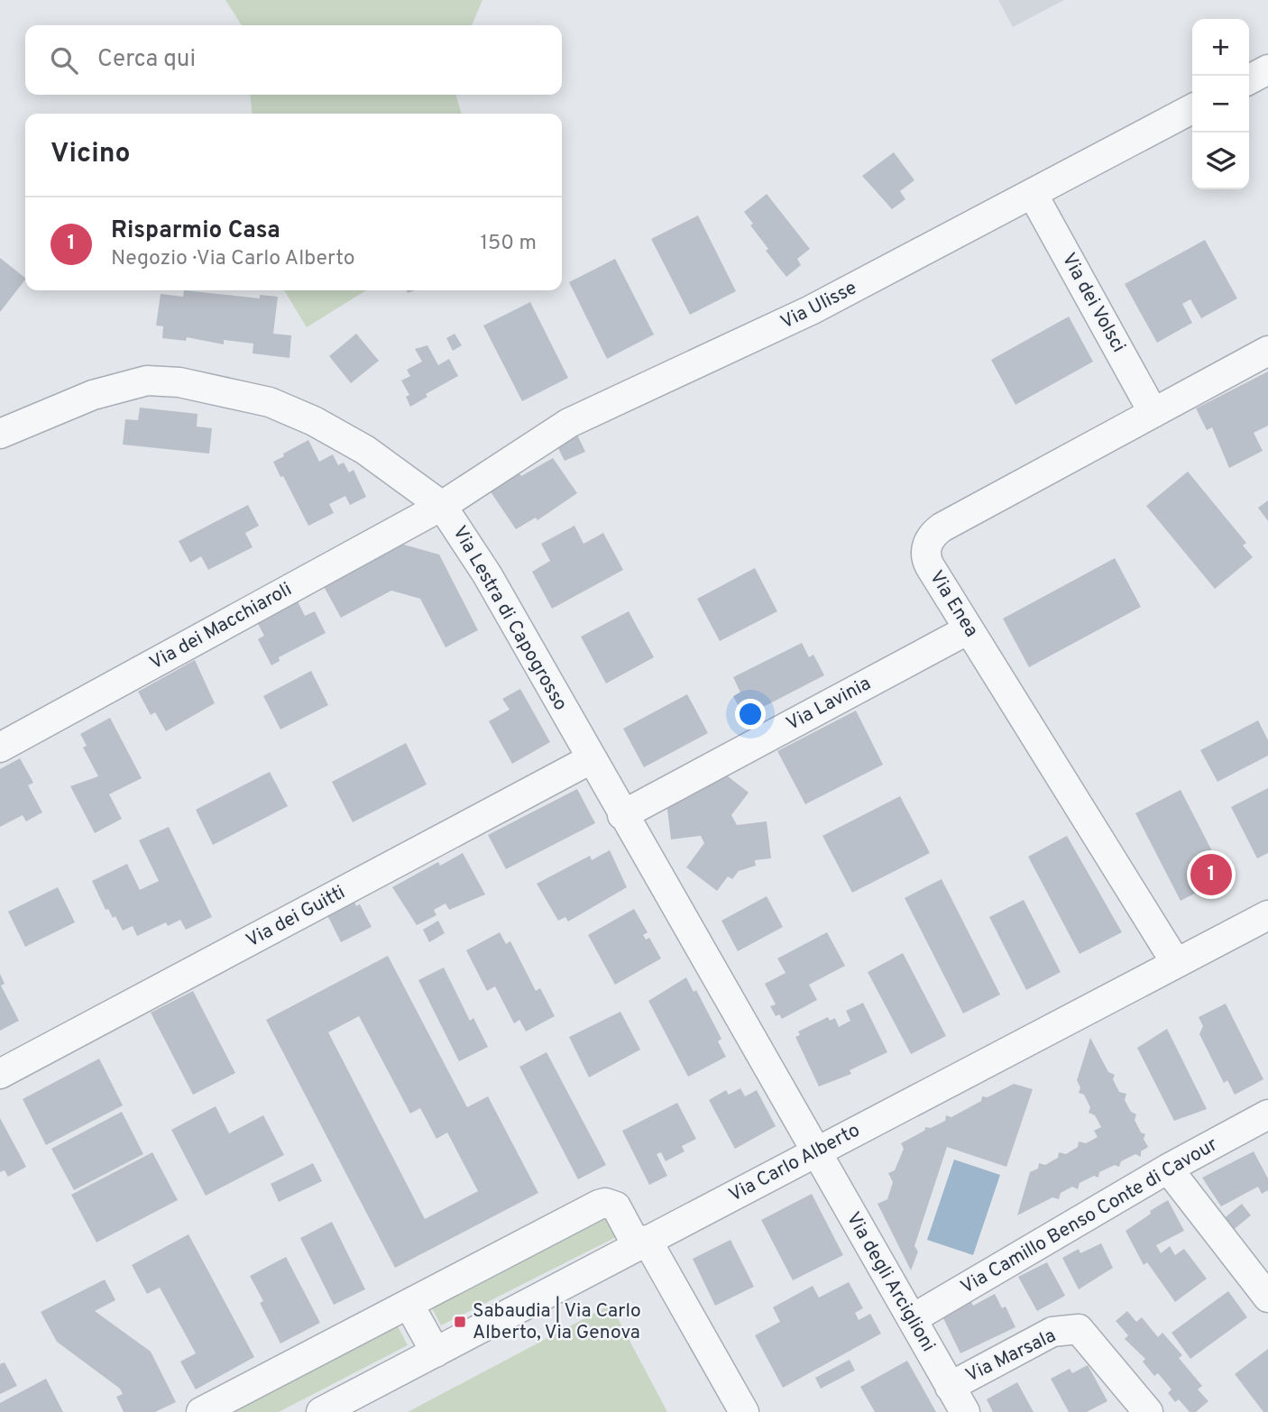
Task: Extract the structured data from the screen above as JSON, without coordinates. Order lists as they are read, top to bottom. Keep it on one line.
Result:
{"streets":{"street":["Via dei Volsci","Via Ulisse","Via Enea","Via Lestra di Capogrosso","Via dei Macchiaroli","Via Lavinia","Via dei Guitti","Via Carlo Alberto","Via Camillo Benso Conte di Cavour","Via degli Arciglioni","Via Marsala"]},"crossings":[["Via dei Volsci","Via Ulisse"],["Via dei Volsci","Via Enea"],["Via Ulisse","Via Lestra di Capogrosso"],["Via Ulisse","Via dei Macchiaroli"],["Via Enea","Via Lavinia"],["Via Enea","Via Carlo Alberto"],["Via Lestra di Capogrosso","Via dei Macchiaroli"],["Via Lestra di Capogrosso","Via Lavinia"],["Via Lestra di Capogrosso","Via dei Guitti"],["Via Lestra di Capogrosso","Via Carlo Alberto"],["Via Lestra di Capogrosso","Via degli Arciglioni"],["Via Carlo Alberto","Via degli Arciglioni"],["Via Camillo Benso Conte di Cavour","Via degli Arciglioni"],["Via degli Arciglioni","Via Marsala"]],"places":{"transit":["Sabaudia | Via Carlo Alberto, Via Genova"]},"page":{"map_buttons":["+","−"],"search":"Cerca qui","heading":"Vicino","list":[{"mark":"1","name":"Risparmio Casa","note":"Negozio · Via Carlo Alberto","value":"150 m"}],"pins":"1"}}
